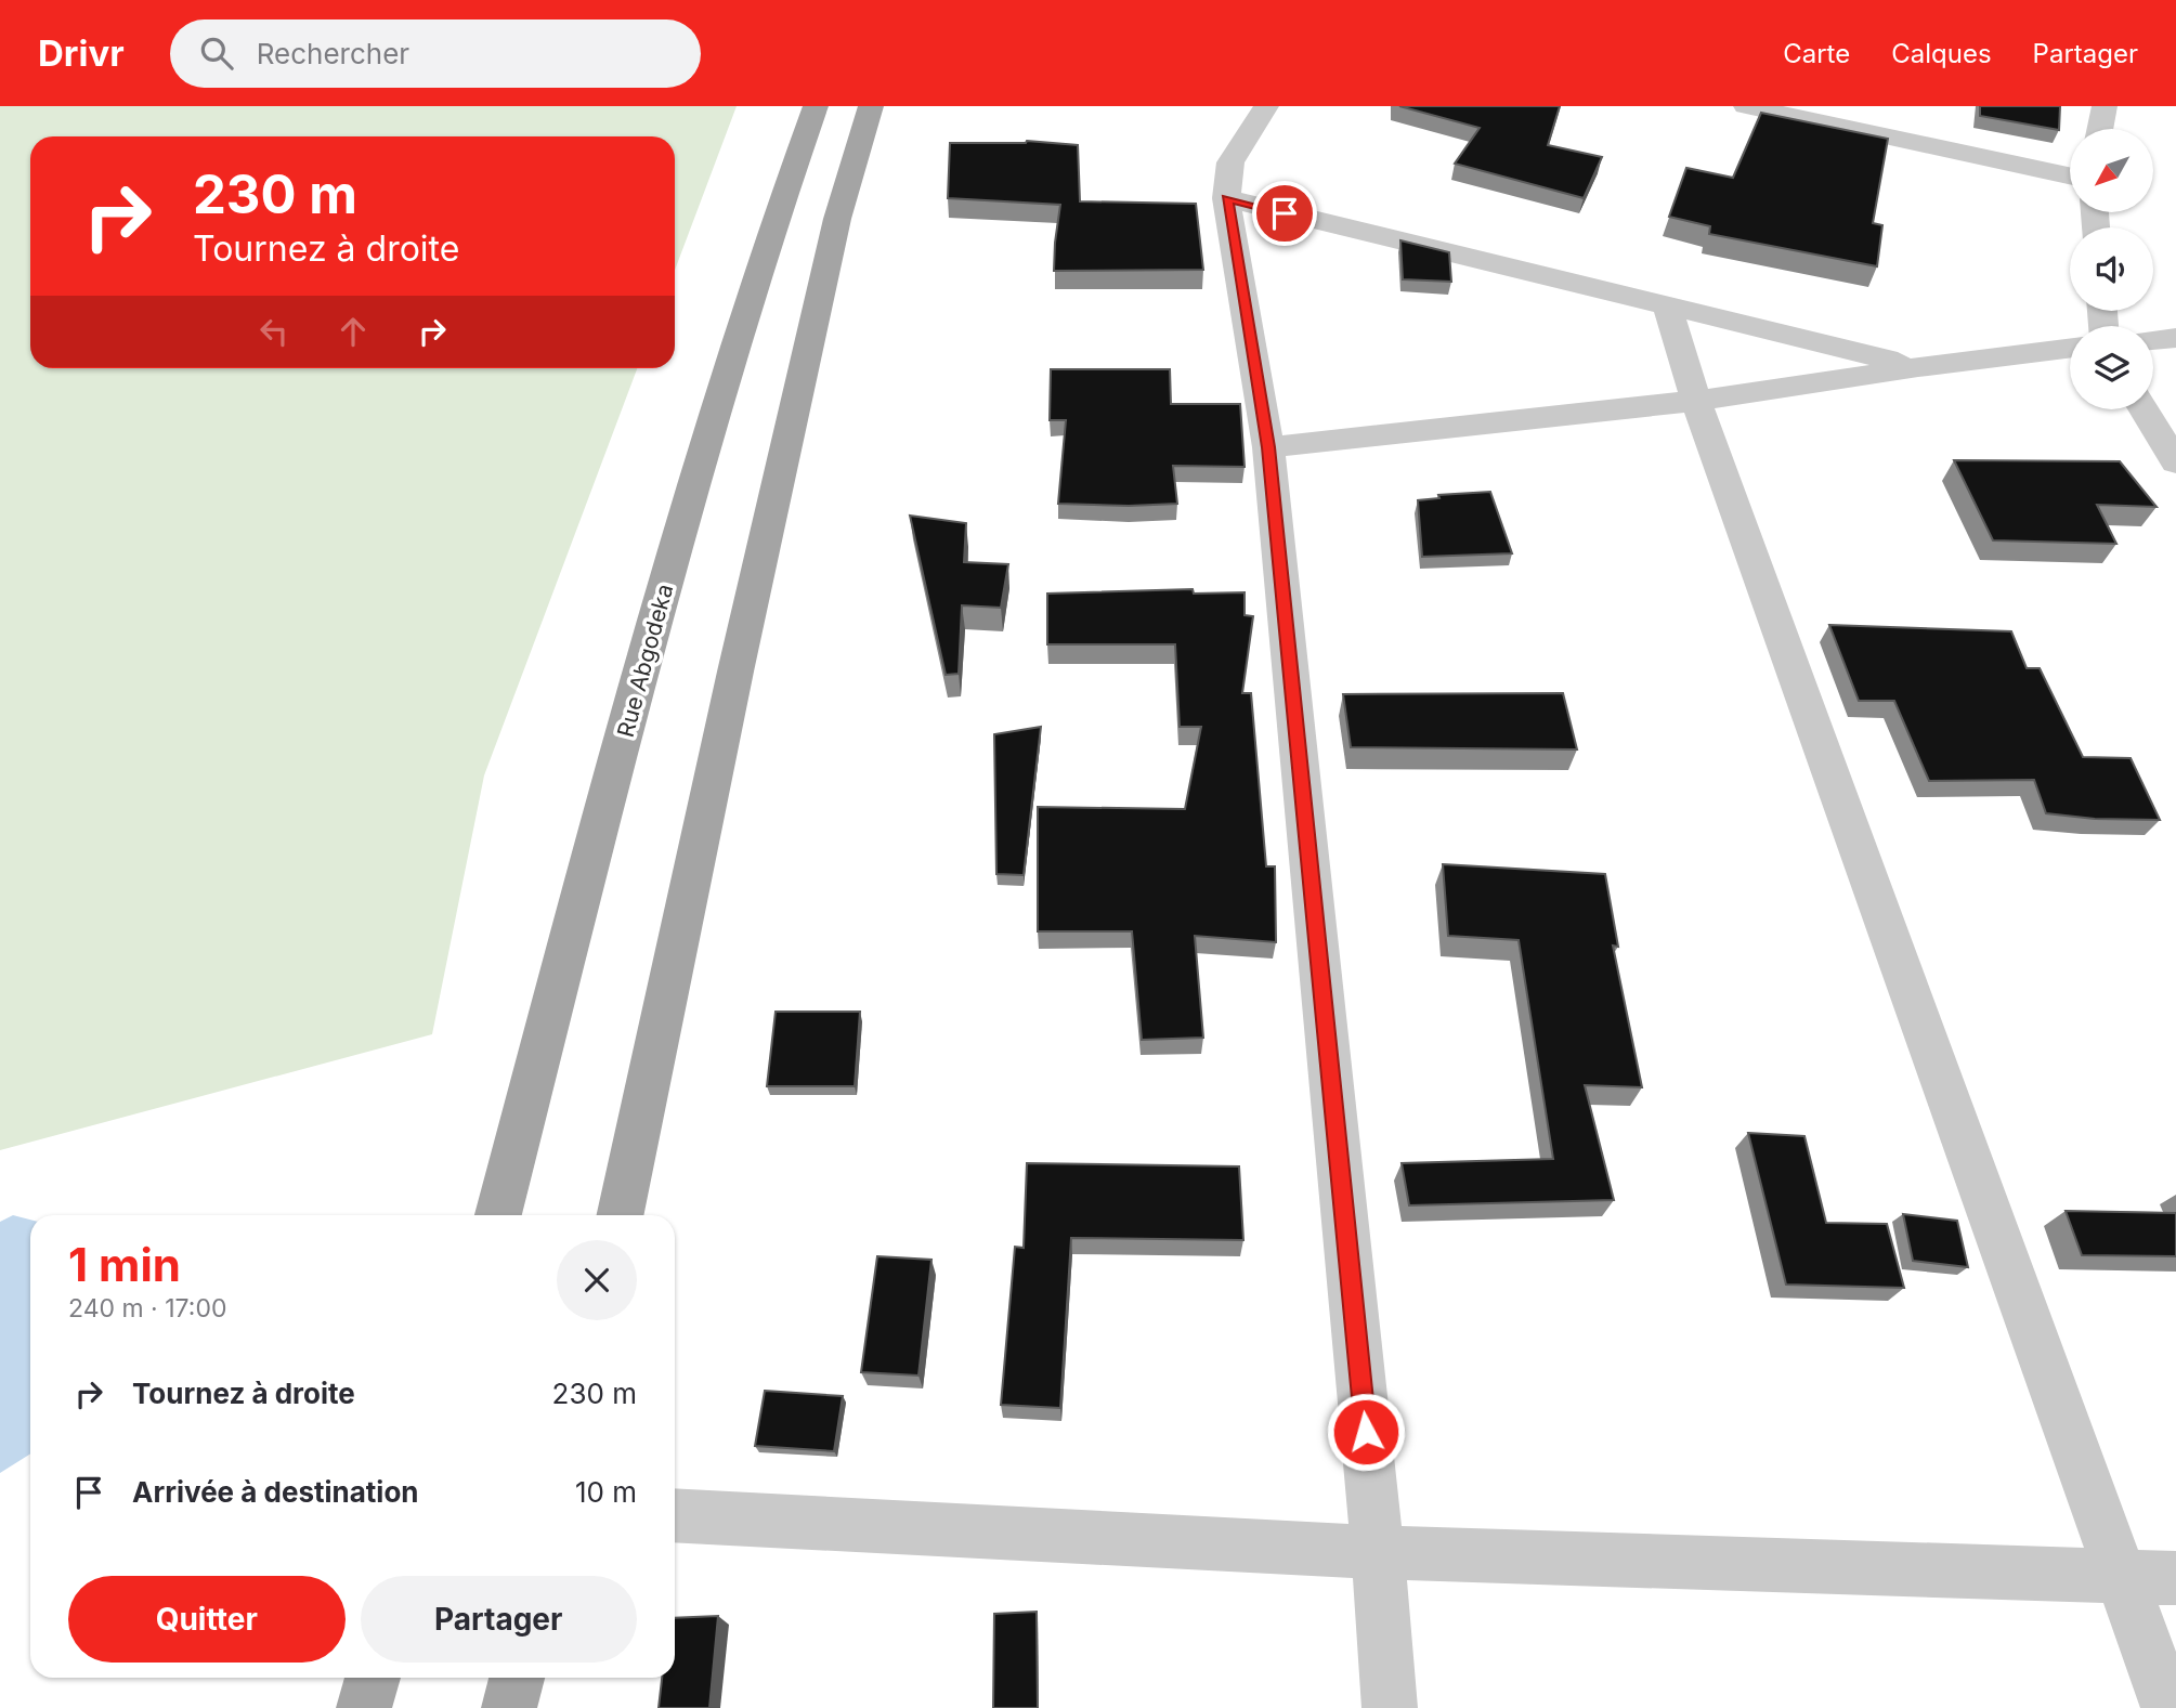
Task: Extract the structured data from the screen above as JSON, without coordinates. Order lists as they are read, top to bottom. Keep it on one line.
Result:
{"streets":{"main road":["Rue Abgodeka"]},"north":"bottom left","page":{"header":"Drivr","search":"Rechercher","nav":["Carte","Calques","Partager"],"turn":["230 m","Tournez à droite"],"heading":["1 min","240 m · 17:00"],"list":[{"name":"Tournez à droite","value":"230 m"},{"name":"Arrivée à destination","value":"10 m"}],"buttons":["Quitter","Partager"]}}
